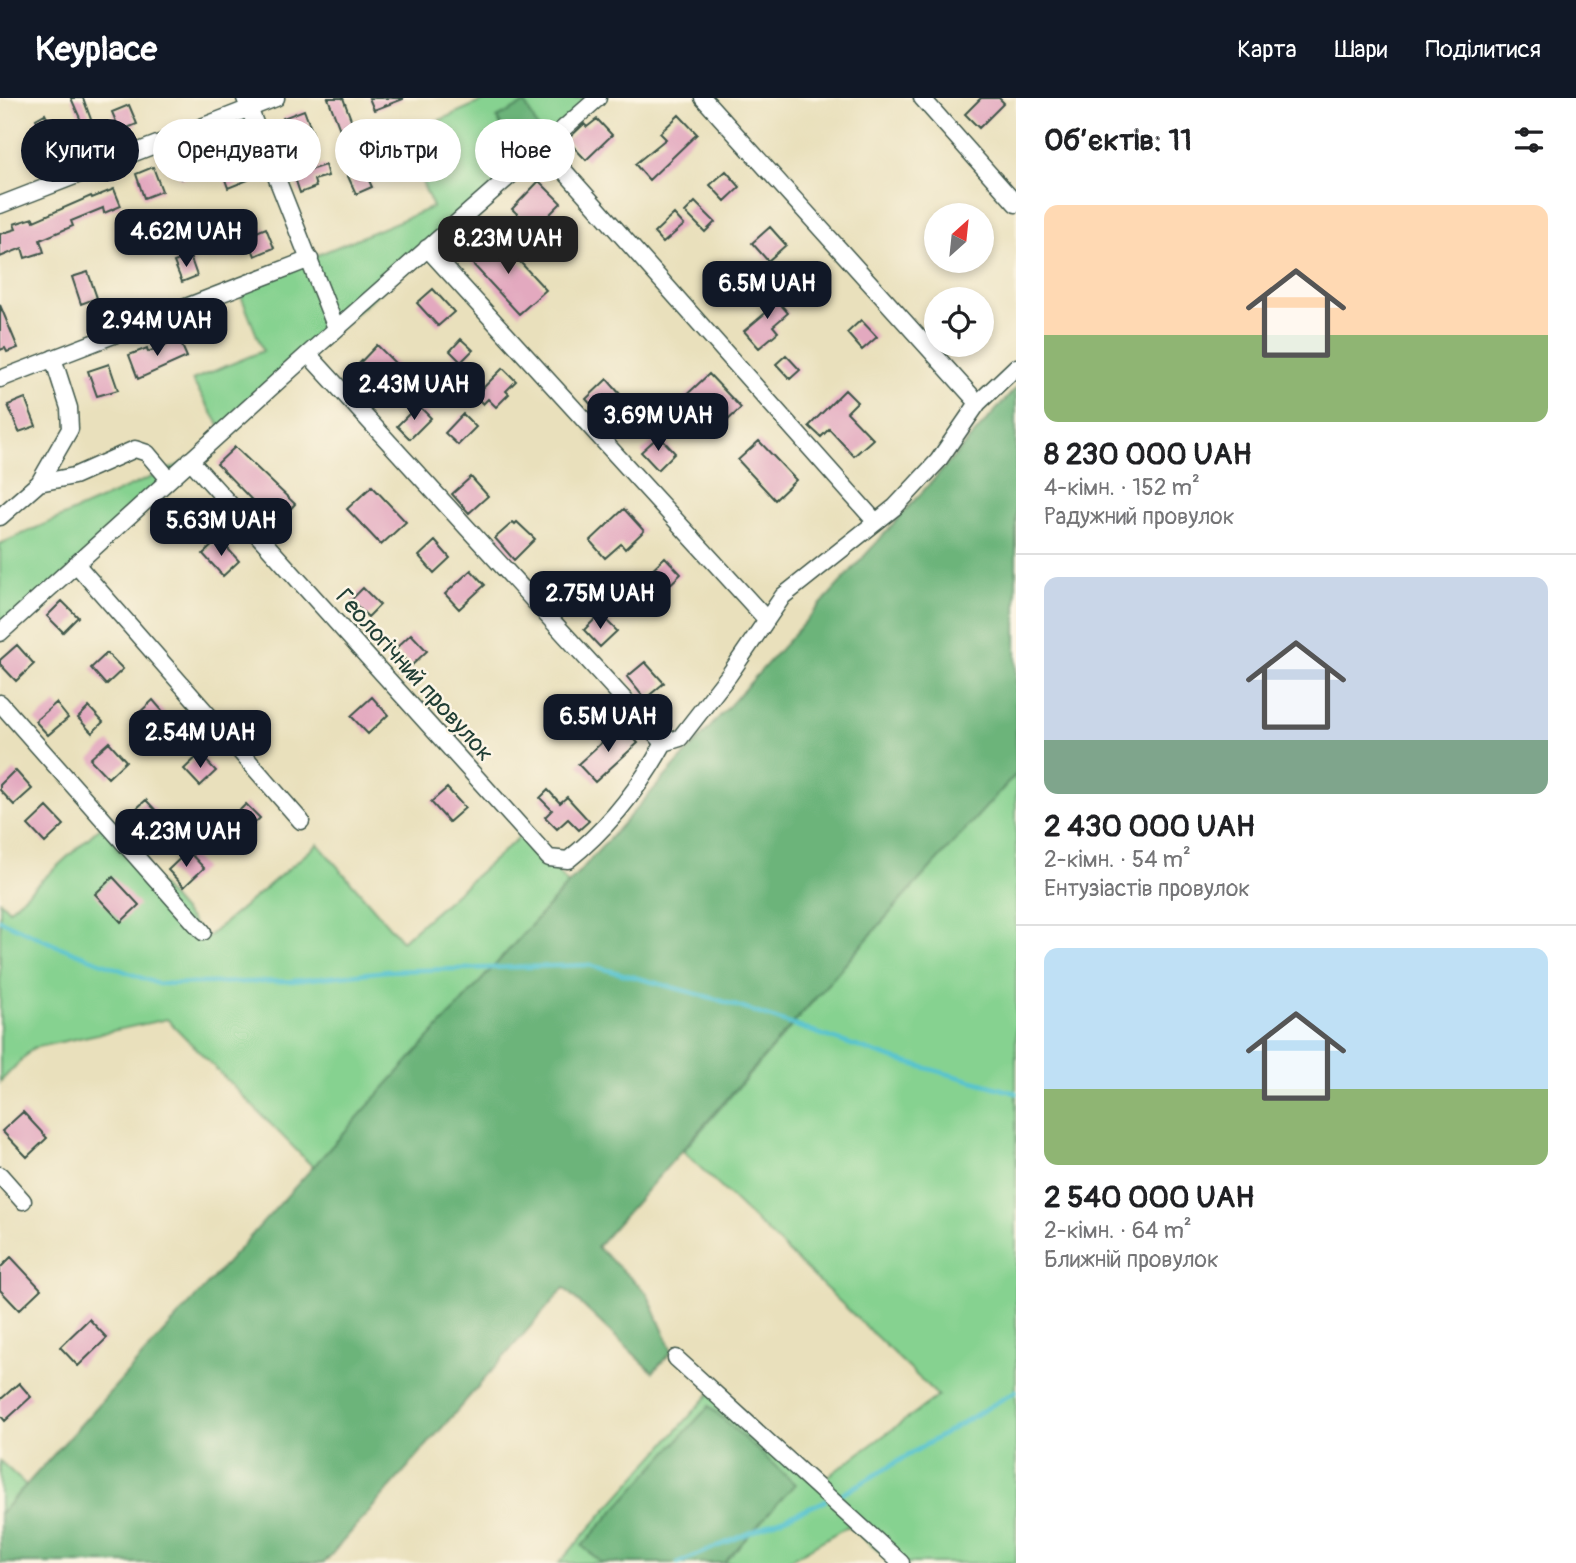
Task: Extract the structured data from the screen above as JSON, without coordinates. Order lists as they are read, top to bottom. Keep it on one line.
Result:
{"streets":{"street":["Геологічний провулок"]},"north":"top right","page":{"header":"Keyplace","nav":["Карта","Шари","Поділитися"],"heading":"Об’єктів: 11","chip":["Купити","Орендувати","Фільтри","Нове"],"list":[{"name":"8 230 000 UAH","note":"4-кімн. · 152 m² · Радужний провулок"},{"name":"2 430 000 UAH","note":"2-кімн. · 54 m² · Ентузіастів провулок"},{"name":"2 540 000 UAH","note":"2-кімн. · 64 m² · Ближній провулок"}],"price":["4.62M UAH","8.23M UAH","6.5M UAH","2.94M UAH","2.43M UAH","3.69M UAH","5.63M UAH","2.75M UAH","6.5M UAH","2.54M UAH","4.23M UAH"]}}
